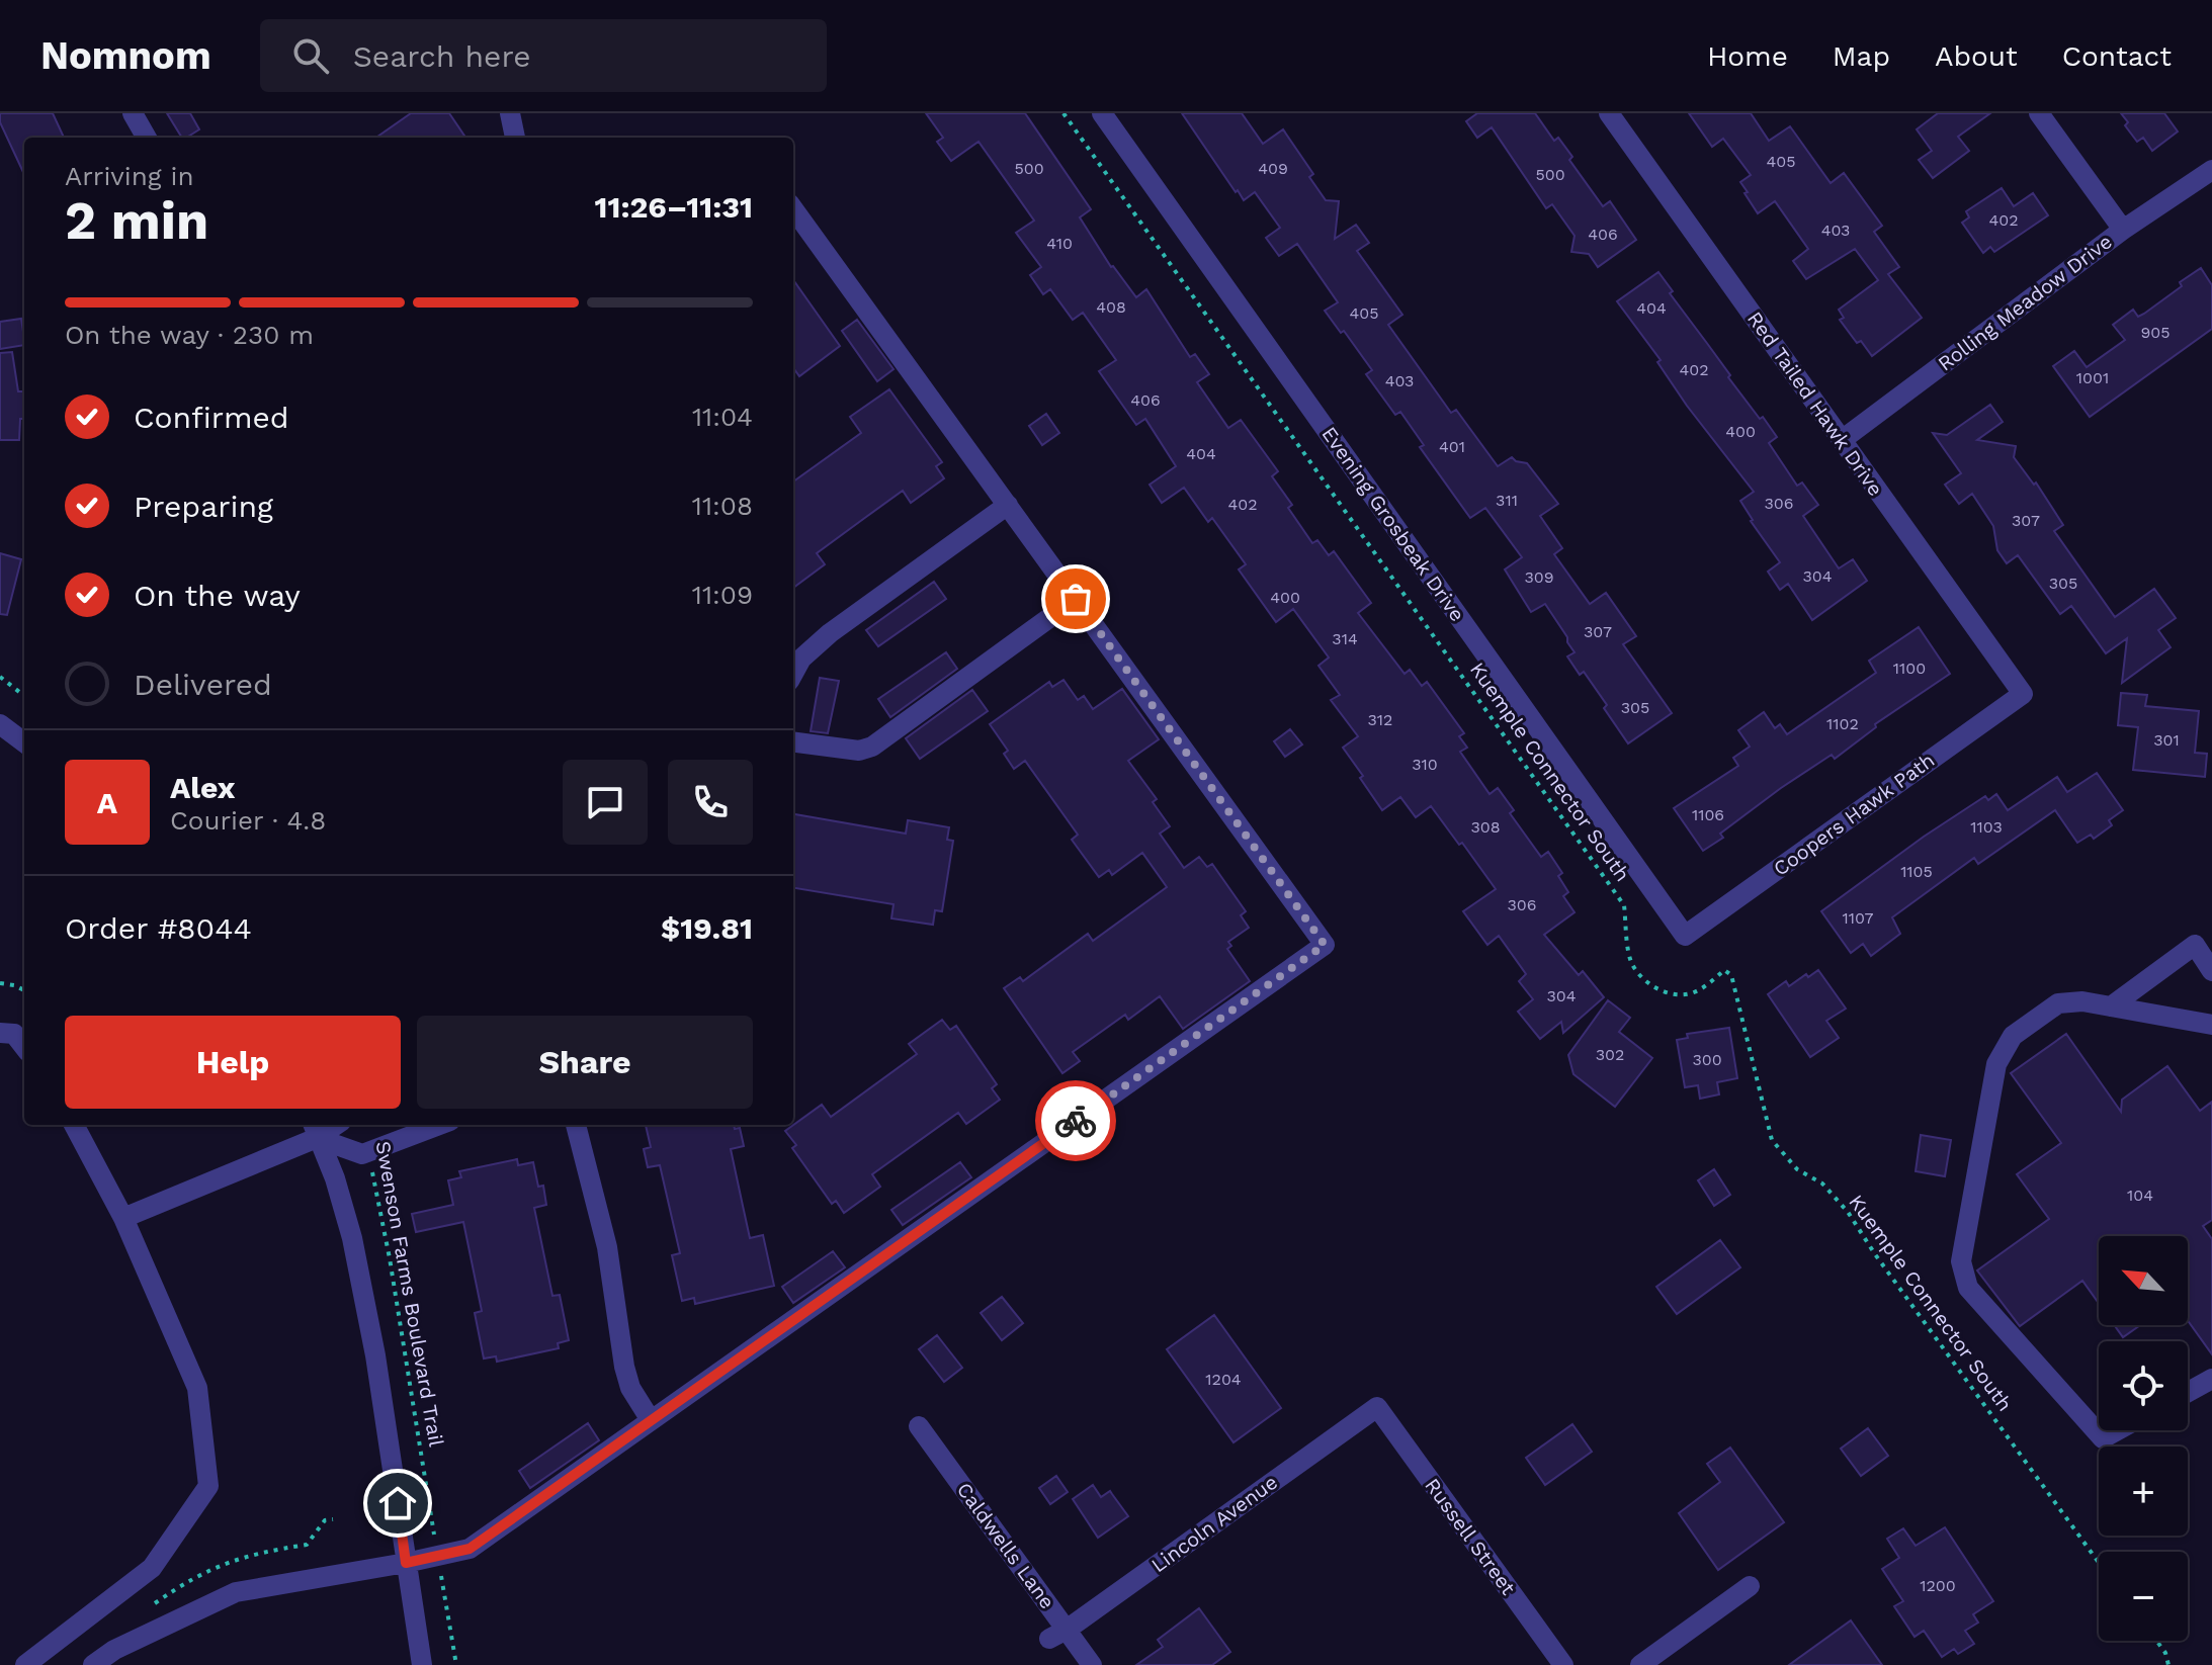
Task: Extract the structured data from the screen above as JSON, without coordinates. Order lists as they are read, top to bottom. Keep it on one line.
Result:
{"streets":{"street":["Rolling Meadow Drive","Red Tailed Hawk Drive","Evening Grosbeak Drive","Coopers Hawk Path","Lincoln Avenue","Russell Street","Caldwells Lane"],"path":["Kuemple Connector South","Swenson Farms Boulevard Trail"]},"crossings":[["Rolling Meadow Drive","Red Tailed Hawk Drive"],["Red Tailed Hawk Drive","Coopers Hawk Path"],["Evening Grosbeak Drive","Coopers Hawk Path"],["Lincoln Avenue","Russell Street"],["Lincoln Avenue","Caldwells Lane"]],"house_numbers":["405","500","409","500","402","403","406","410","408","404","405","905","402","1001","403","406","400","401","404","311","306","402","307","304","309","305","400","307","314","1100","305","312","1102","301","310","1106","308","1103","1105","306","1107","304","302","300","104","1204","1200"],"north":"top left","page":{"header":"Nomnom","search":"Search here","nav":["Home","Map","About","Contact"],"heading":["2 min","Arriving in","11:26–11:31"],"panel":["Alex","Courier · 4.8","Order #8044","$19.81"],"bar":"On the way · 230 m","list":[["Confirmed","11:04"],["Preparing","11:08"],["On the way","11:09"],"Delivered"],"round":"A","buttons":["Help","Share"],"map_buttons":["+","−"]}}
